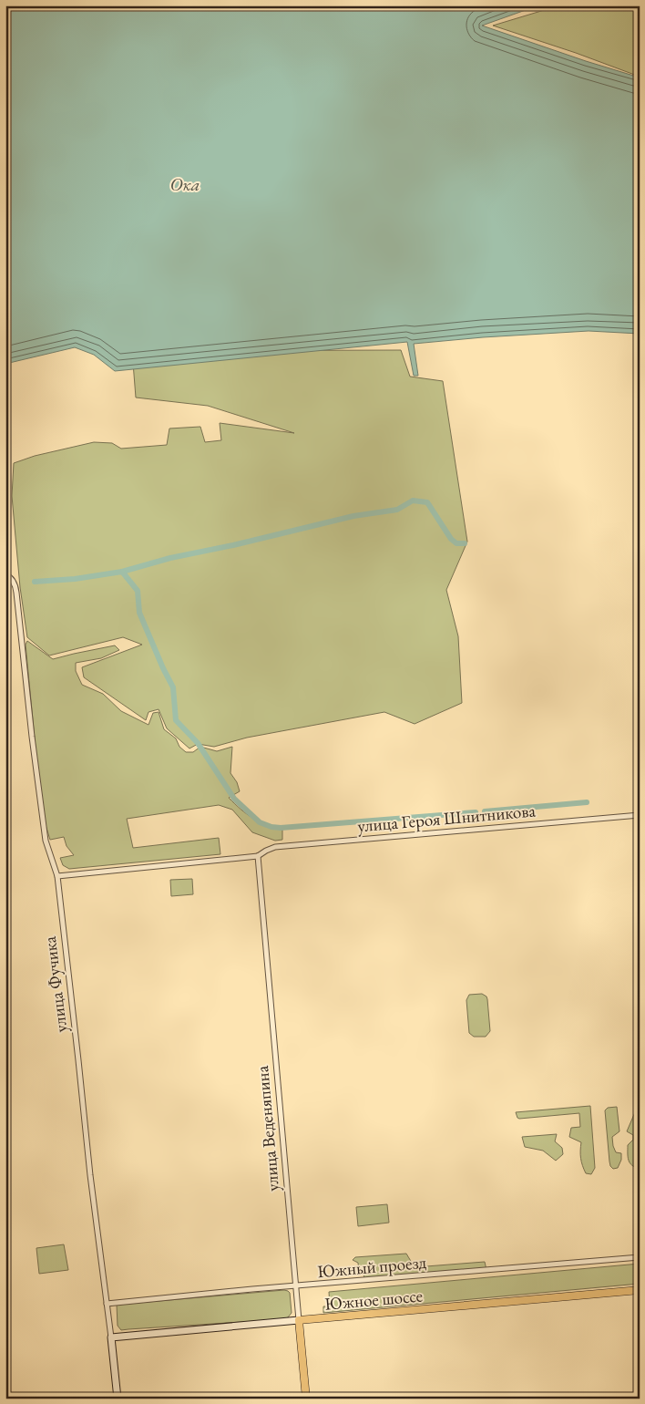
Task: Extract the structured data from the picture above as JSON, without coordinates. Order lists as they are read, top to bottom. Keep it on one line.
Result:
{"streets":{"main road":["улица Веденяпина","Южное шоссе"],"street":["улица Героя Шнитникова","улица Фучика","Южный проезд"]},"crossings":[["улица Героя Шнитникова","улица Фучика"],["улица Героя Шнитникова","улица Веденяпина"],["улица Фучика","Южный проезд"],["улица Фучика","Южное шоссе"],["улица Веденяпина","Южный проезд"],["улица Веденяпина","Южное шоссе"]],"water":["Ока"]}
